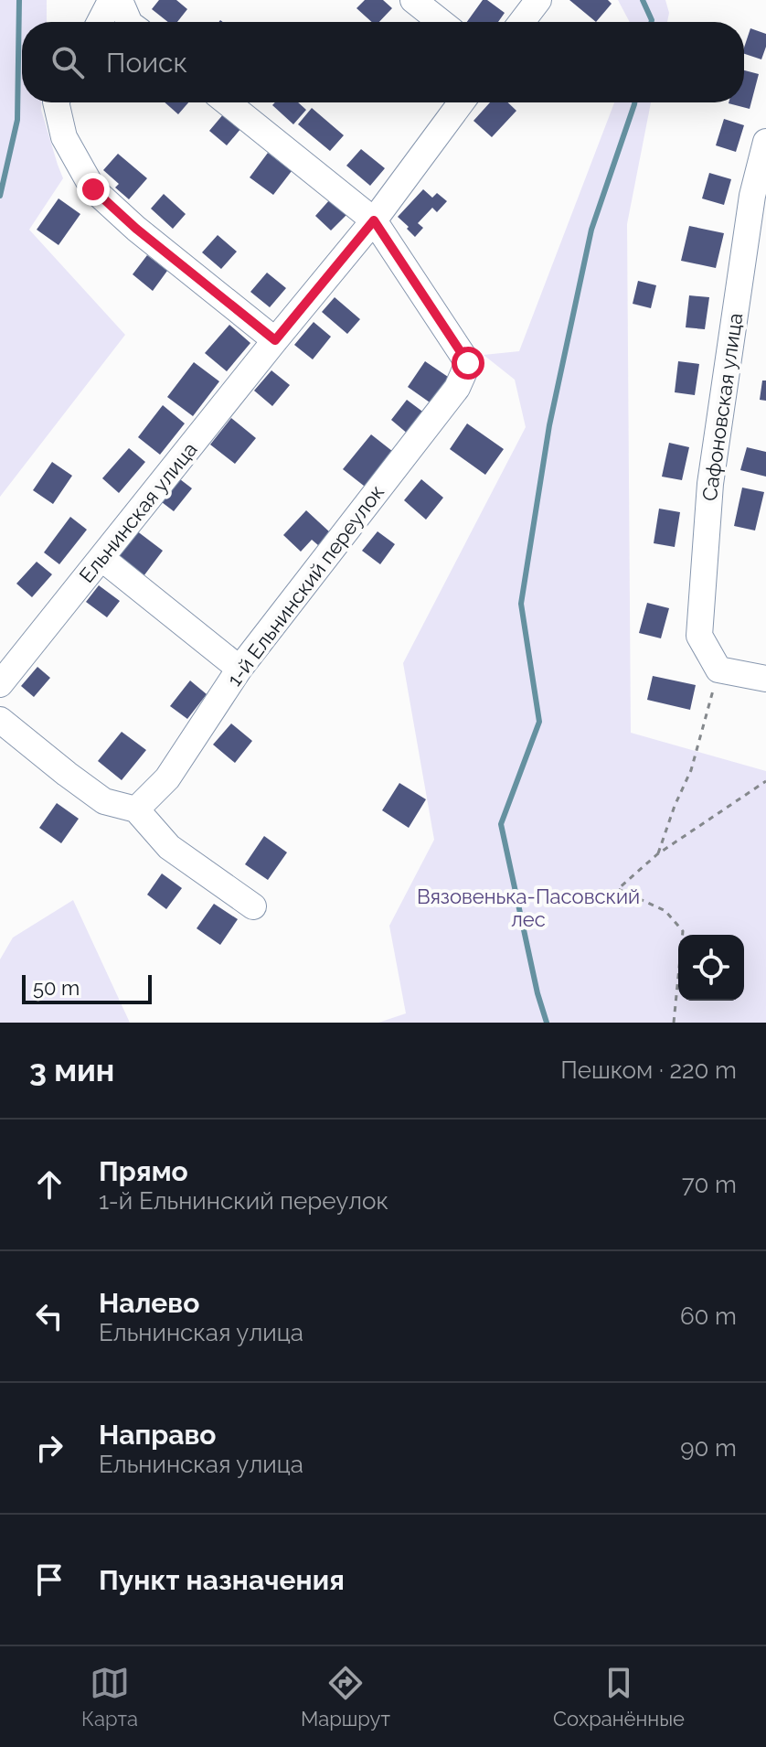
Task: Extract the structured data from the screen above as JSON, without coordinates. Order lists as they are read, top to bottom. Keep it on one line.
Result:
{"streets":{"street":["Сафоновская улица","Ельнинская улица","1-й Ельнинский переулок"]},"crossings":[["Ельнинская улица","1-й Ельнинский переулок"]],"parks":["Вязовенька-Пасовский лес"],"scale_bar":"50 m","page":{"search":"Поиск","scale":"50 m","heading":["3 мин","Пешком · 220 m"],"list":[["Прямо","1-й Ельнинский переулок","70 m"],["Налево","Ельнинская улица","60 m"],["Направо","Ельнинская улица","90 m"],"Пункт назначения"],"nav":["Карта","Маршрут","Сохранённые"]}}
